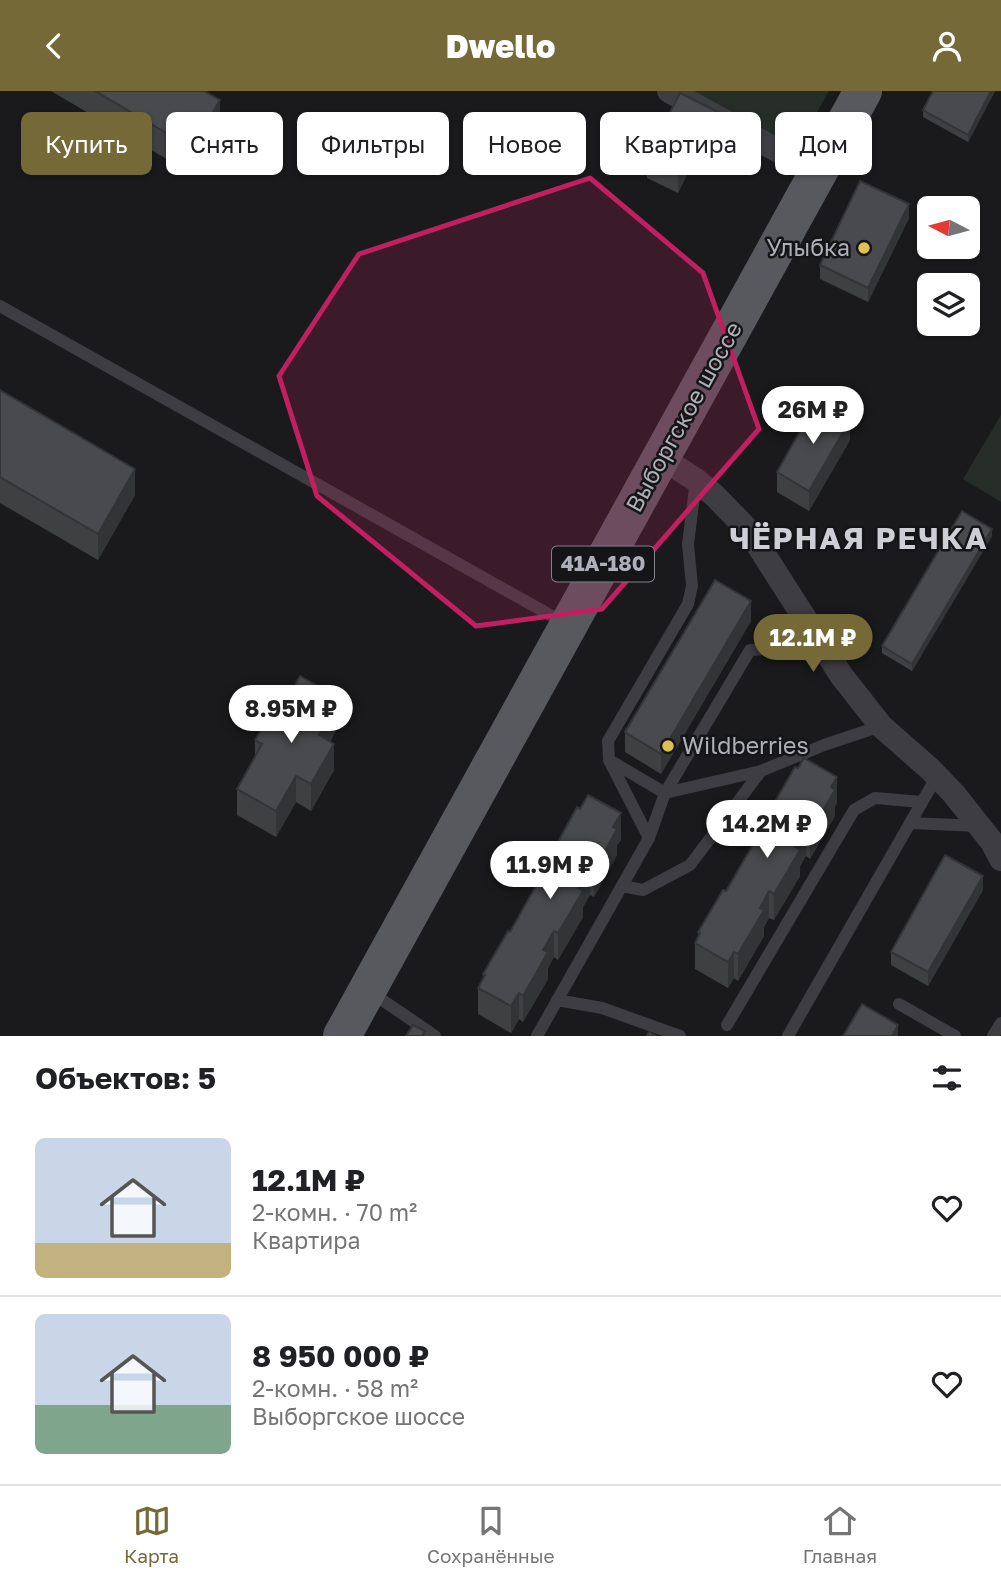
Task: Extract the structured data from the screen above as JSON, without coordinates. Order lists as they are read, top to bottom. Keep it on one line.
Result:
{"streets":{"main road":["Выборгское шоссе","41А-180"]},"districts":["ЧЁРНАЯ РЕЧКА"],"places":["Улыбка","Wildberries"],"north":"left","page":{"header":"Dwello","chip":["Купить","Снять","Фильтры","Новое","Квартира","Дом"],"price":["26M ₽","12.1M ₽","8.95M ₽","14.2M ₽","11.9M ₽"],"heading":"Объектов: 5","list":[{"name":"12.1M ₽","note":"2-комн. · 70 m² · Квартира"},{"name":"8 950 000 ₽","note":"2-комн. · 58 m² · Выборгское шоссе"}],"tabs":["Карта","Сохранённые","Главная"]}}
